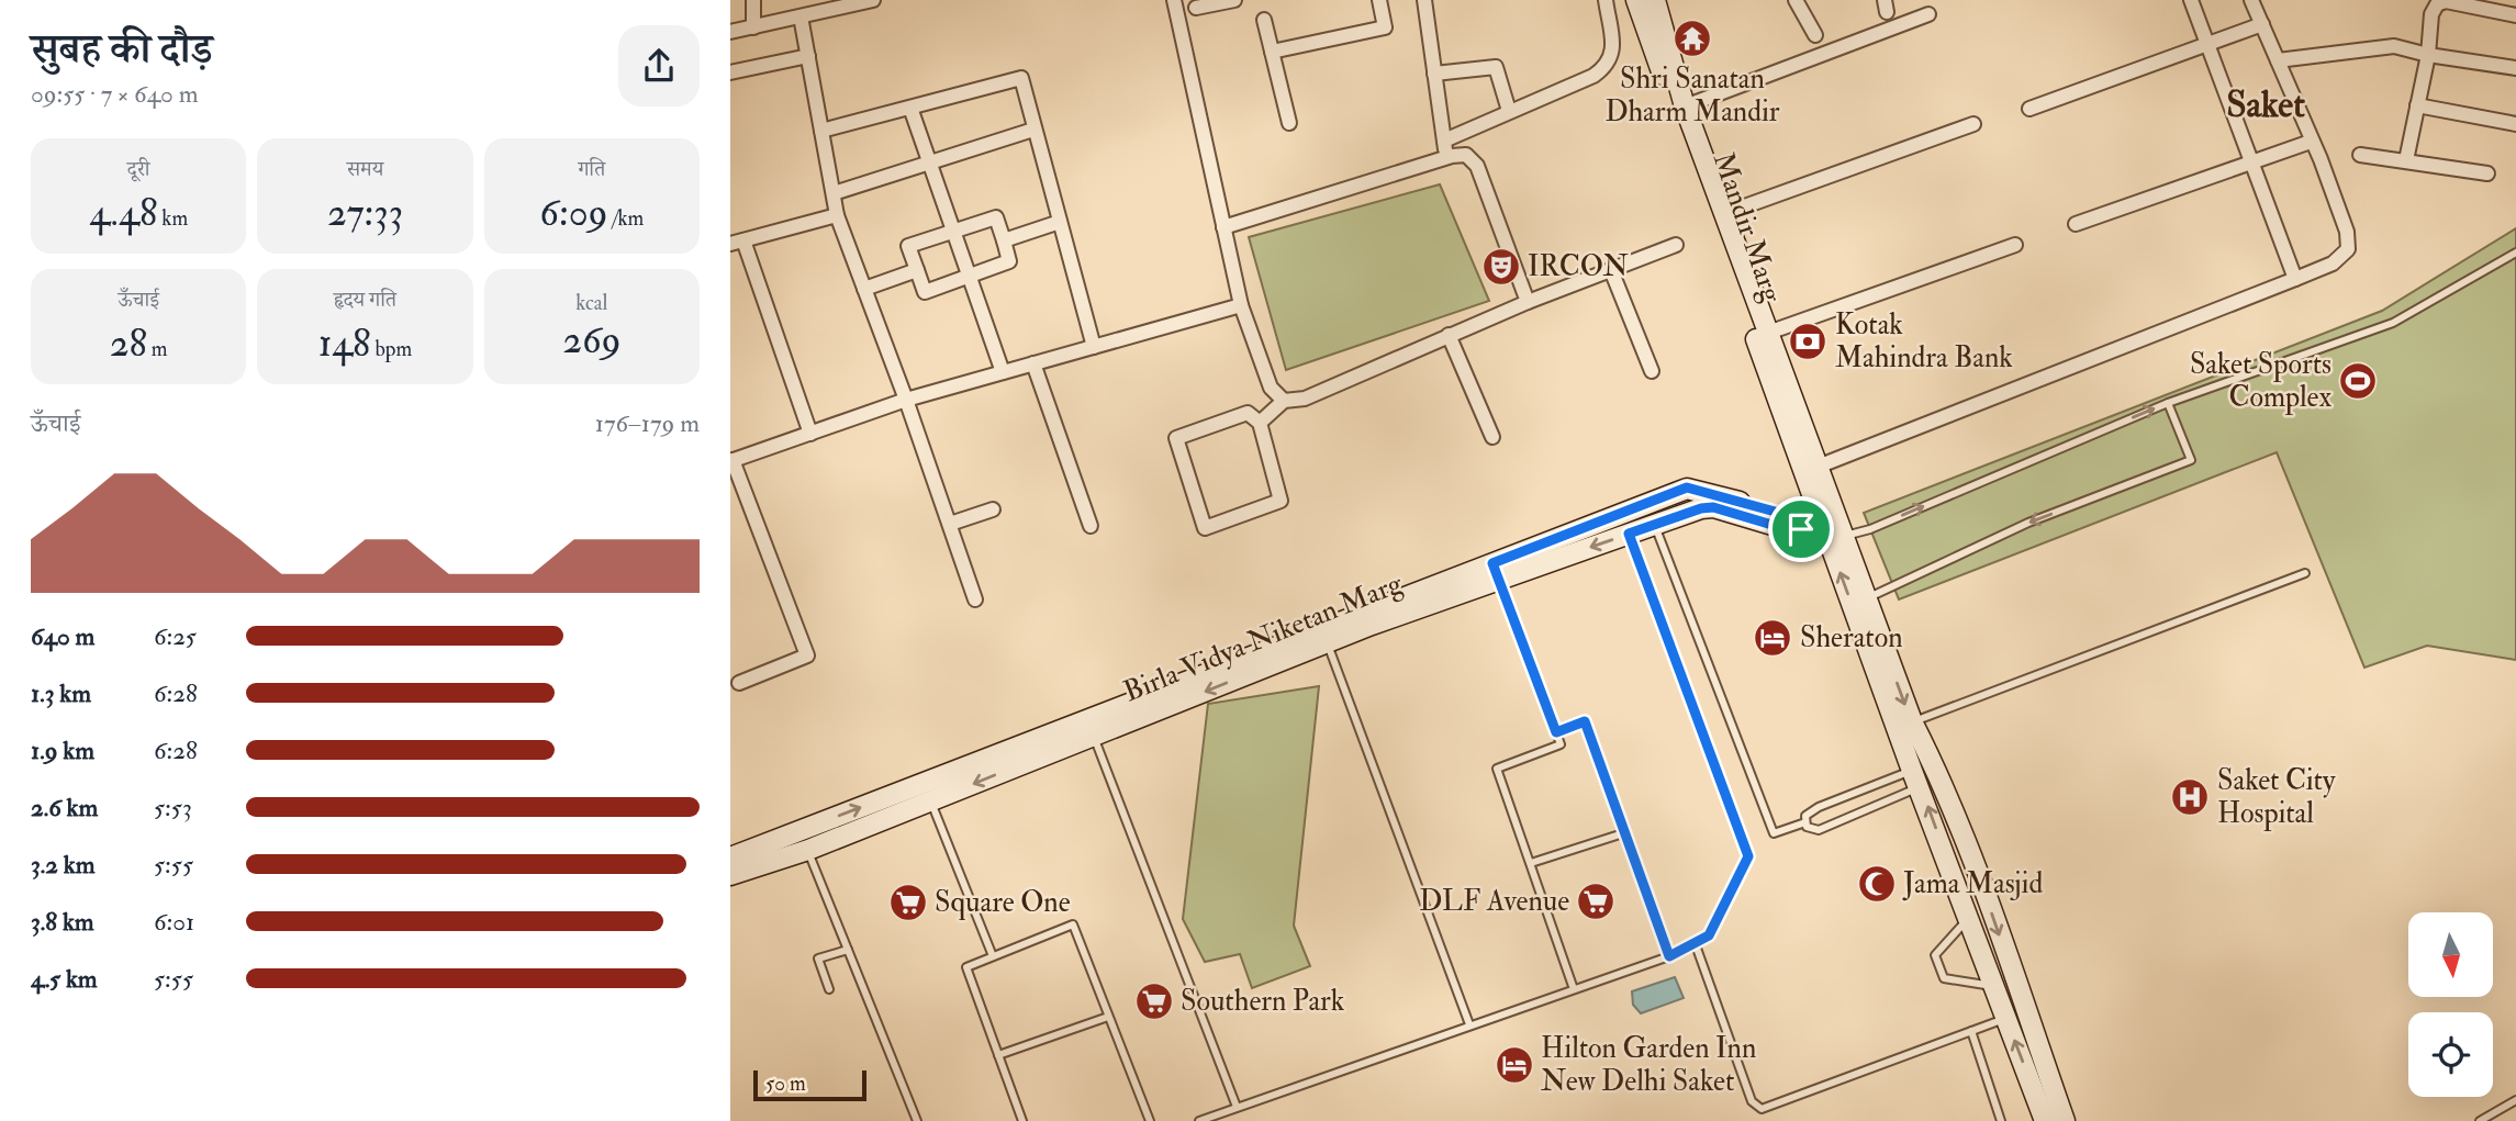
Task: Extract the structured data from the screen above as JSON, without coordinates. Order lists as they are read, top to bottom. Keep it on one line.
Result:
{"streets":{"main road":["Mandir Marg"]},"districts":["Saket"],"places":{"temple":["Shri Sanatan Dharm Mandir"],"theatre":["IRCON"],"bank":["Kotak Mahindra Bank"],"sports":["Saket Sports Complex"],"hotel":["Sheraton","Hilton Garden Inn New Delhi Saket"],"hospital":["Saket City Hospital"],"mosque":["Jama Masjid"],"supermarket":["DLF Avenue","Square One","Southern Park"]},"scale_bar":"50 m","north":"bottom","page":{"heading":["सुबह की दौड़","09:55 · 7 × 640 m"],"stats":[["दूरी","4.48 km"],["समय","27:33"],["गति","6:09 /km"],["ऊँचाई","28 m"],["हृदय गति","148 bpm"],["kcal","269"]],"chart":["ऊँचाई","176–179 m"],"list":[{"name":"640 m","note":"6:25"},{"name":"1.3 km","note":"6:28"},{"name":"1.9 km","note":"6:28"},{"name":"2.6 km","note":"5:53"},{"name":"3.2 km","note":"5:55"},{"name":"3.8 km","note":"6:01"},{"name":"4.5 km","note":"5:55"}],"scale":"50 m"}}
